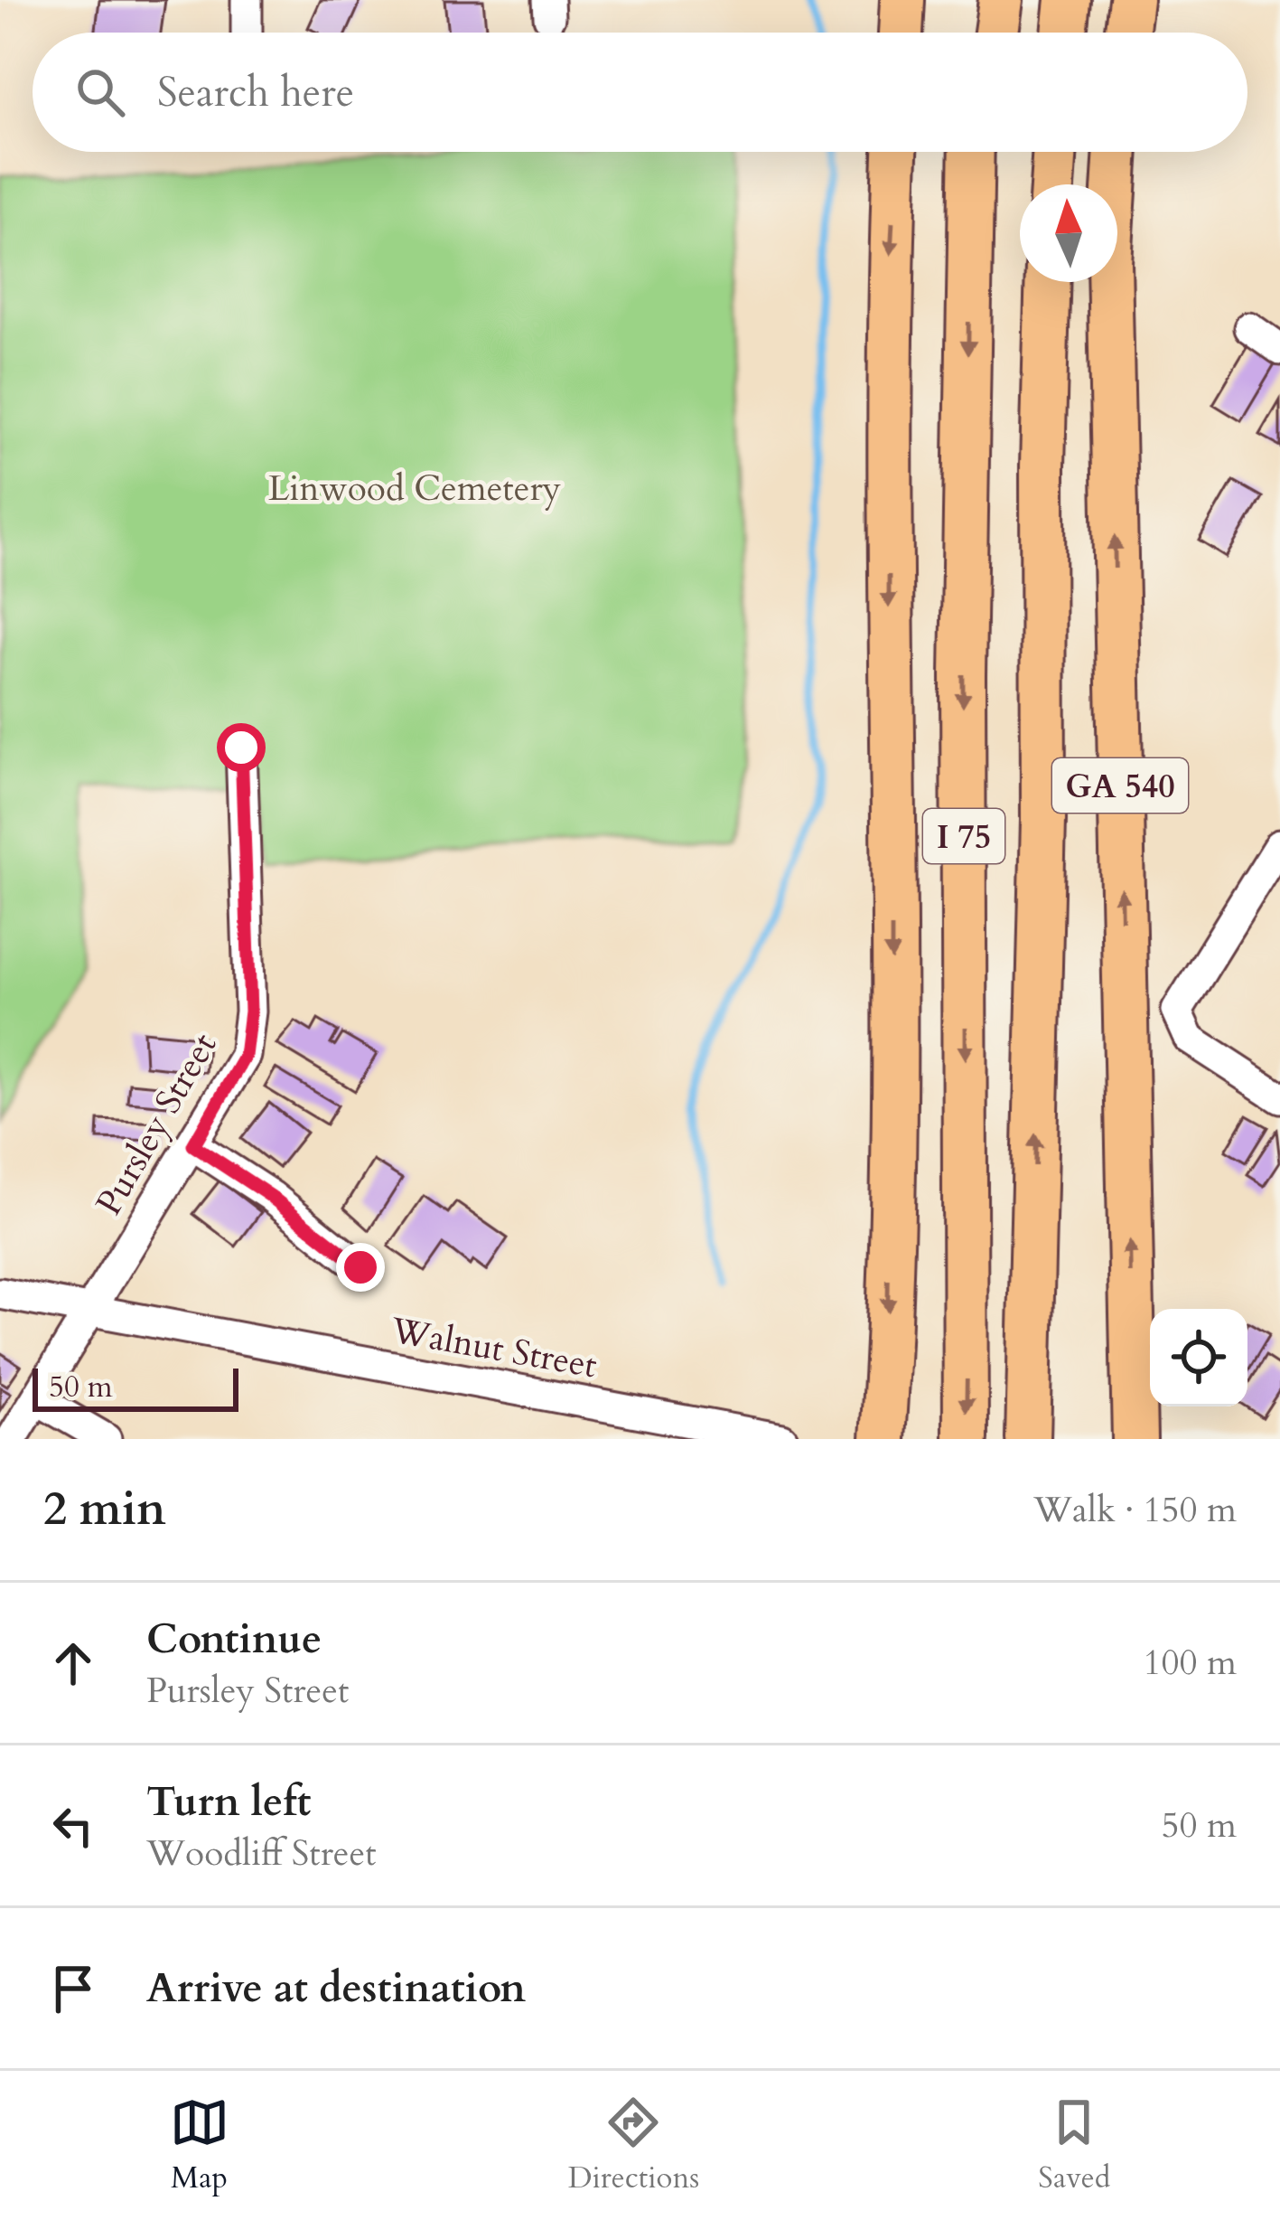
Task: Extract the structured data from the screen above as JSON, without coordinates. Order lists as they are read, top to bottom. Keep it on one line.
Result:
{"streets":{"highway":["GA 540","I 75"],"street":["Pursley Street","Walnut Street"]},"crossings":[["Pursley Street","Walnut Street"]],"parks":["Linwood Cemetery"],"scale_bar":"50 m","north":"top","page":{"search":"Search here","scale":"50 m","heading":["2 min","Walk · 150 m"],"list":[["Continue","Pursley Street","100 m"],["Turn left","Woodliff Street","50 m"],"Arrive at destination"],"nav":["Map","Directions","Saved"]}}
